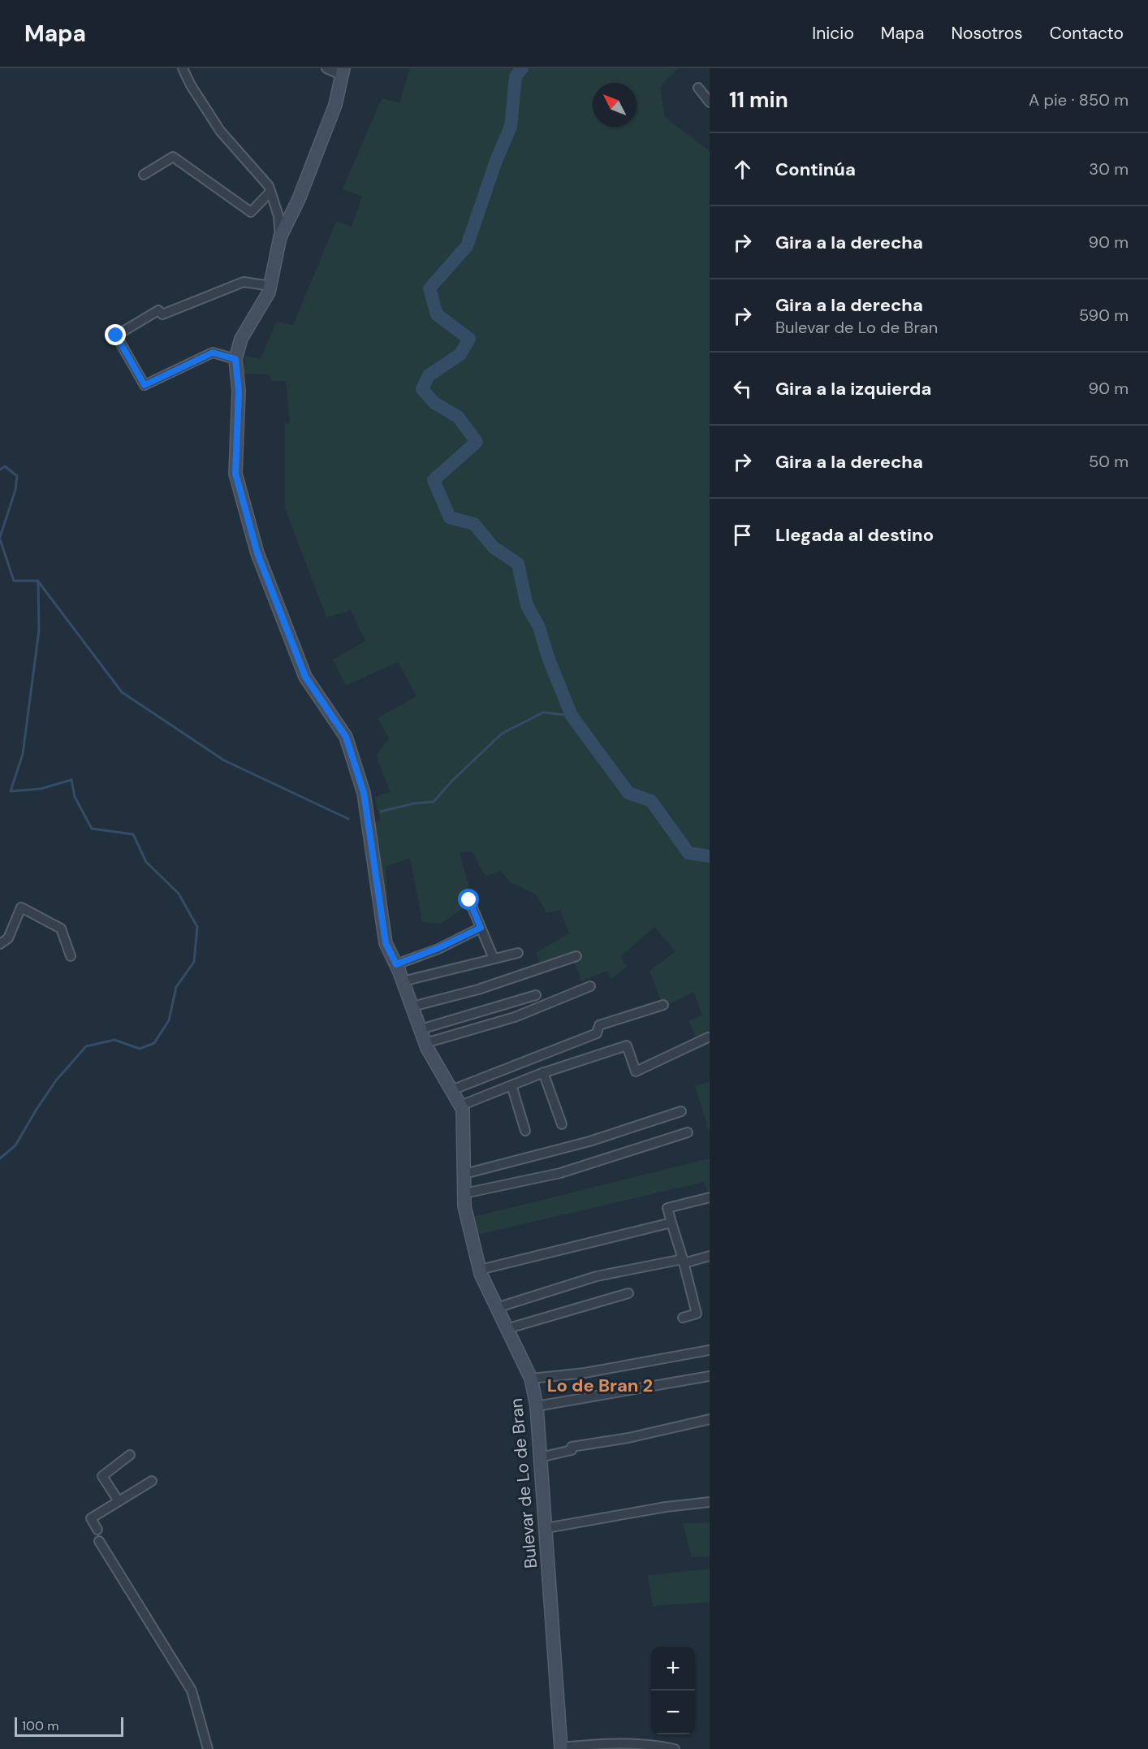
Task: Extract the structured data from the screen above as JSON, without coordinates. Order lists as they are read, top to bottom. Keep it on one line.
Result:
{"streets":{"street":["Bulevar de Lo de Bran"]},"districts":["Lo de Bran 2"],"scale_bar":"100 m","north":"top left","page":{"header":"Mapa","nav":["Inicio","Mapa","Nosotros","Contacto"],"heading":["11 min","A pie · 850 m"],"list":[["Continúa","30 m"],["Gira a la derecha","90 m"],["Gira a la derecha","Bulevar de Lo de Bran","590 m"],["Gira a la izquierda","90 m"],["Gira a la derecha","50 m"],"Llegada al destino"],"map_buttons":["+","−"],"scale":"100 m"}}
